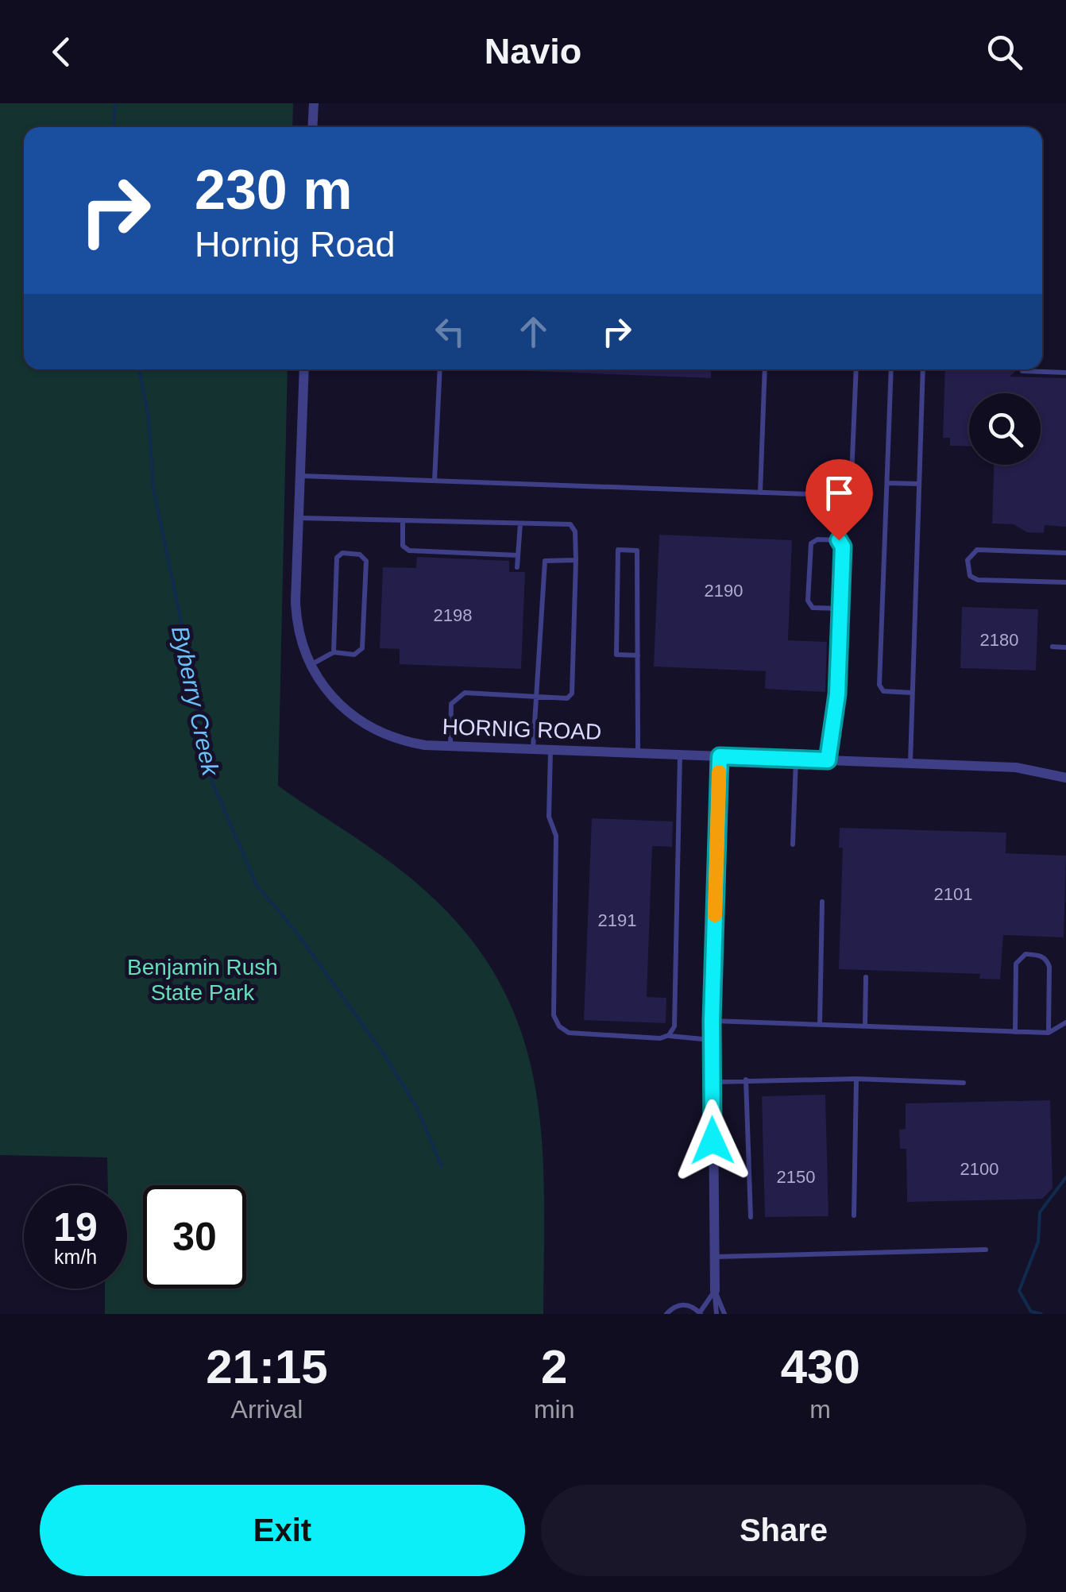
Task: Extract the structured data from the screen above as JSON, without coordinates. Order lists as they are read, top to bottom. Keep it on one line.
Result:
{"streets":{"street":["HORNIG ROAD"]},"water":["Byberry Creek"],"parks":["Benjamin Rush State Park"],"house_numbers":["2190","2198","2180","2101","2191","2100","2150"],"page":{"header":"Navio","turn":["230 m","Hornig Road"],"speed":"19 km/h","limit":"30","eta":["21:15","Arrival","2","min","430","m"],"buttons":["Exit","Share"]}}
